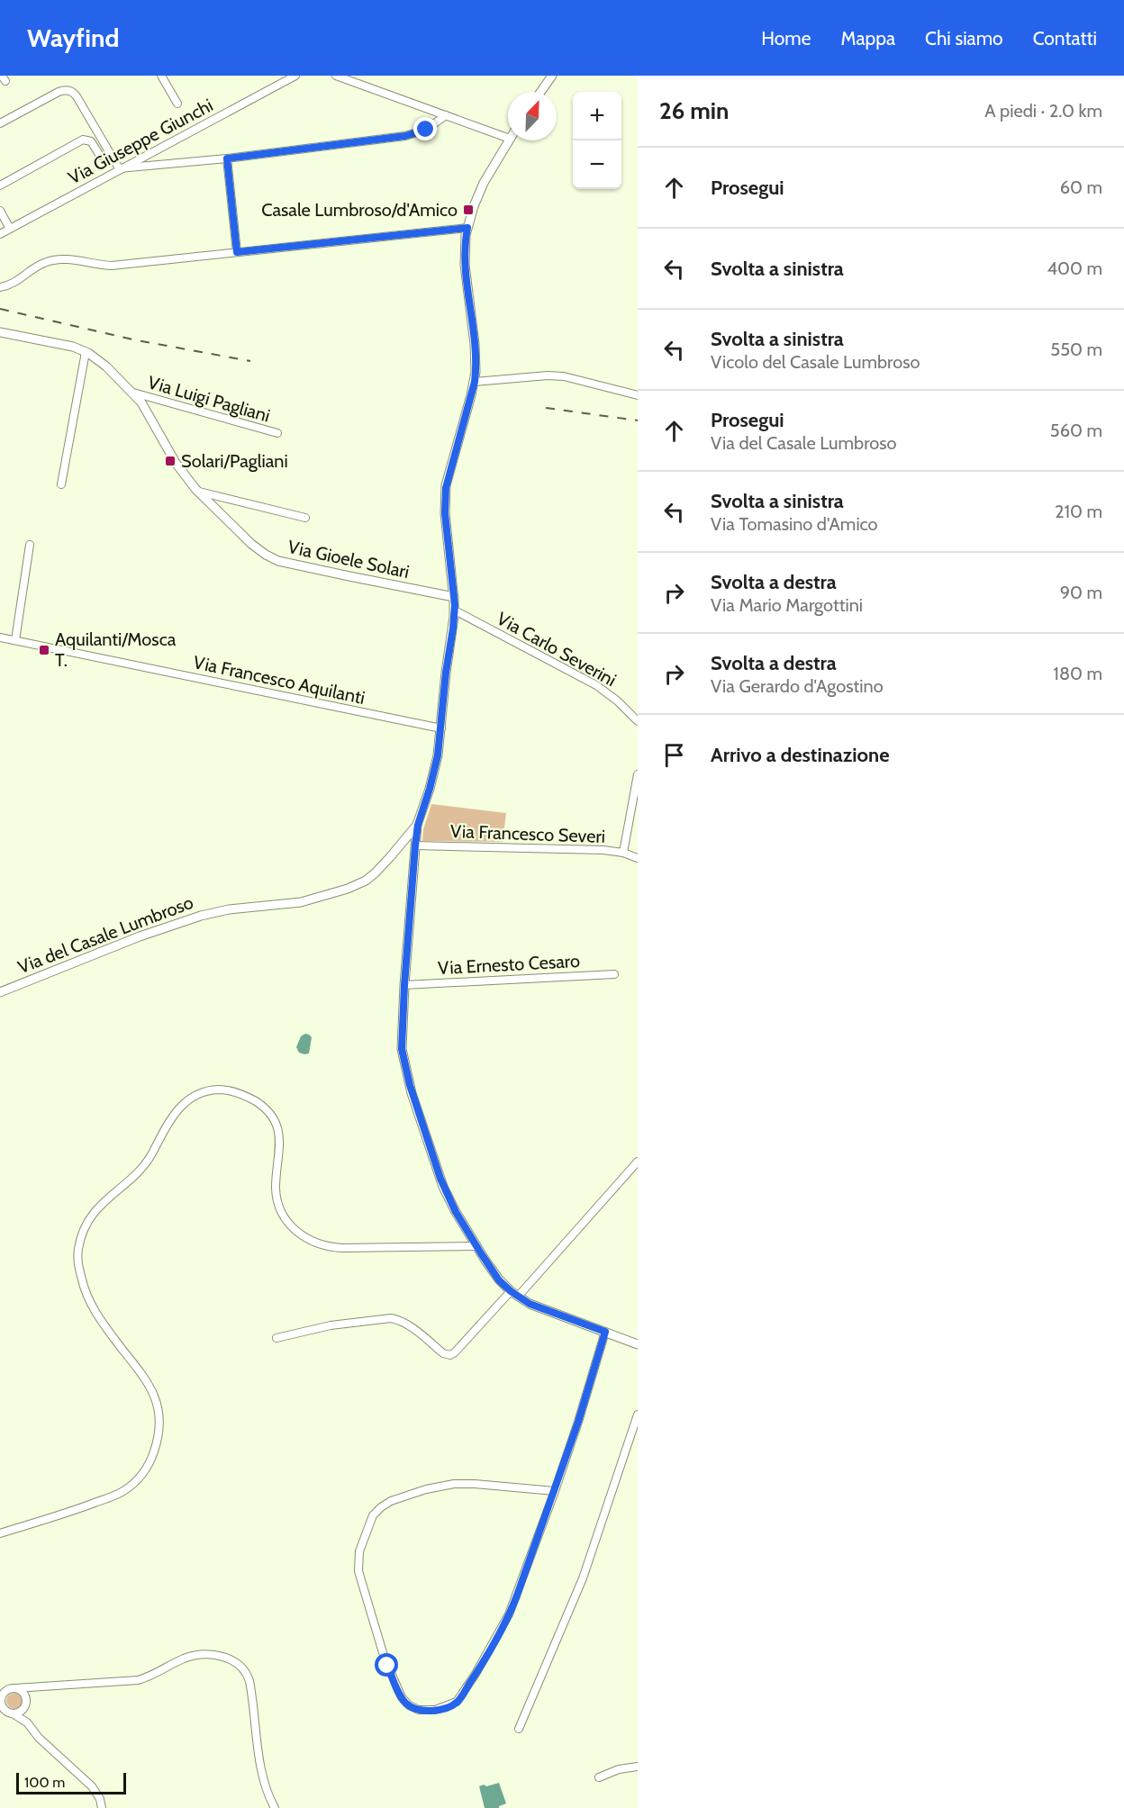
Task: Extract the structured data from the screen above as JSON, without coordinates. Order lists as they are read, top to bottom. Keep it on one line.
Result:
{"streets":{"street":["Via Giuseppe Giunchi","Via Luigi Pagliani","Via Gioele Solari","Via Carlo Severini","Via Francesco Aquilanti","Via Francesco Severi","Via del Casale Lumbroso","Via Ernesto Cesaro"]},"crossings":[["Via Luigi Pagliani","Via Gioele Solari"],["Via Gioele Solari","Via del Casale Lumbroso"],["Via Carlo Severini","Via del Casale Lumbroso"],["Via Francesco Aquilanti","Via del Casale Lumbroso"]],"places":{"transit":["Casale Lumbroso/d'Amico","Solari/Pagliani","Aquilanti/Mosca T."]},"scale_bar":"100 m","north":"top right","page":{"header":"Wayfind","nav":["Home","Mappa","Chi siamo","Contatti"],"heading":["26 min","A piedi · 2.0 km"],"map_buttons":["+","−"],"list":[["Prosegui","60 m"],["Svolta a sinistra","400 m"],["Svolta a sinistra","Vicolo del Casale Lumbroso","550 m"],["Prosegui","Via del Casale Lumbroso","560 m"],["Svolta a sinistra","Via Tomasino d'Amico","210 m"],["Svolta a destra","Via Mario Margottini","90 m"],["Svolta a destra","Via Gerardo d'Agostino","180 m"],"Arrivo a destinazione"],"scale":"100 m"}}
